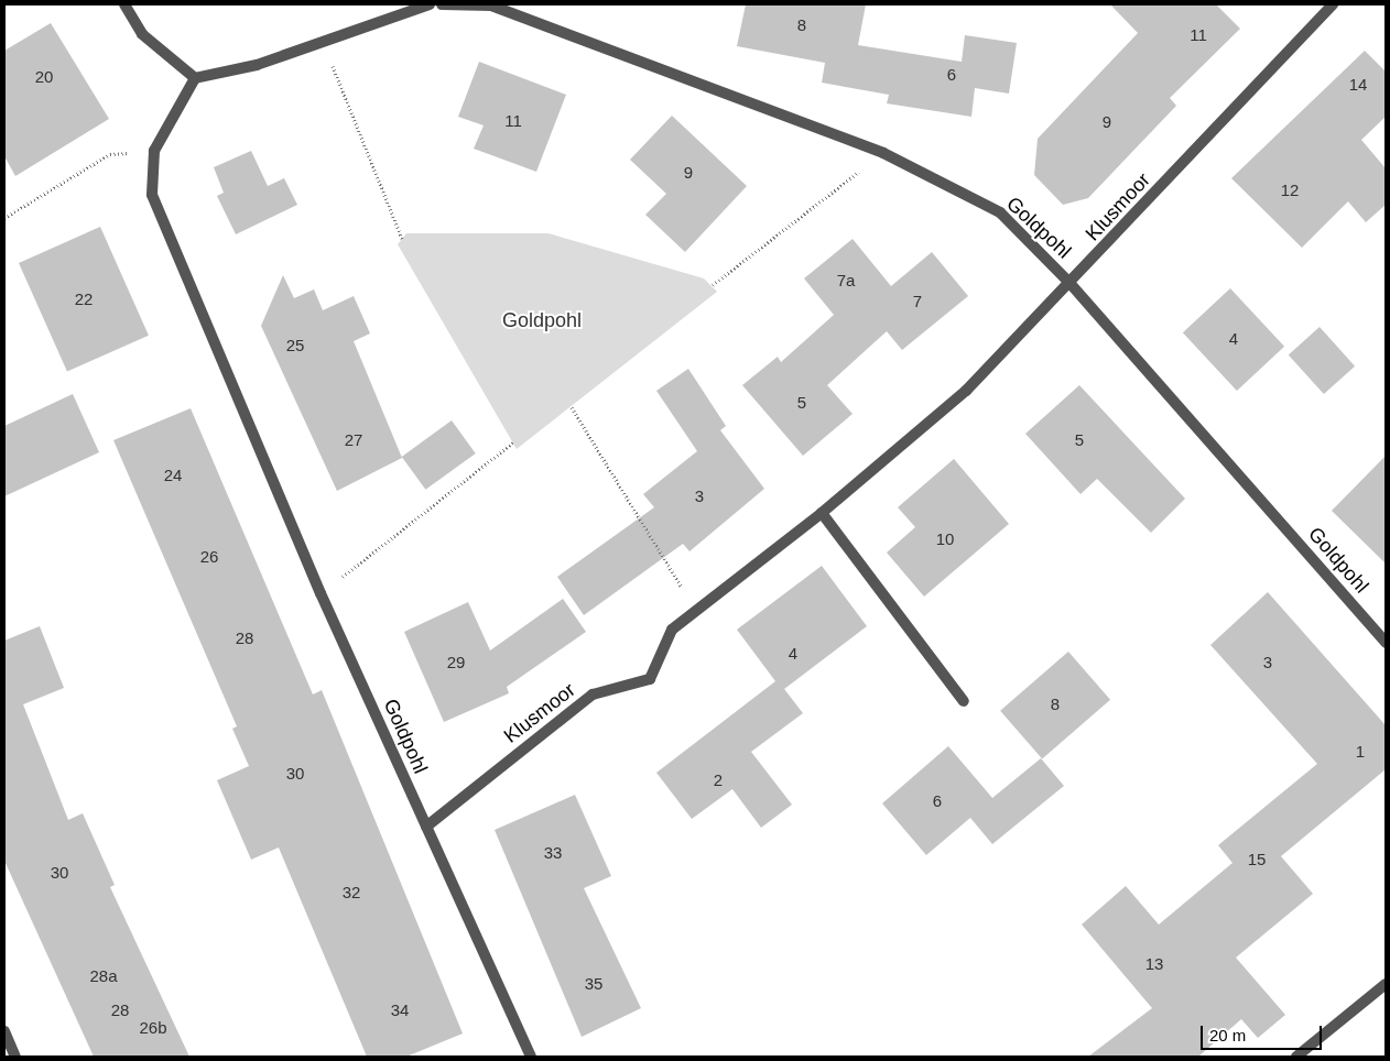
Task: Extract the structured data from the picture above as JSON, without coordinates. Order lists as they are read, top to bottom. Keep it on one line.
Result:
{"streets":{"street":["Klusmoor","Goldpohl"]},"crossings":[["Klusmoor","Goldpohl"]],"parks":["Goldpohl"],"house_numbers":["8","11","6","20","14","11","9","9","12","7a","22","7","4","25","5","27","5","24","3","10","26","28","4","29","3","8","1","30","2","6","33","15","30","32","13","28a","35","28","34","26b"],"scale_bar":"20 m"}
